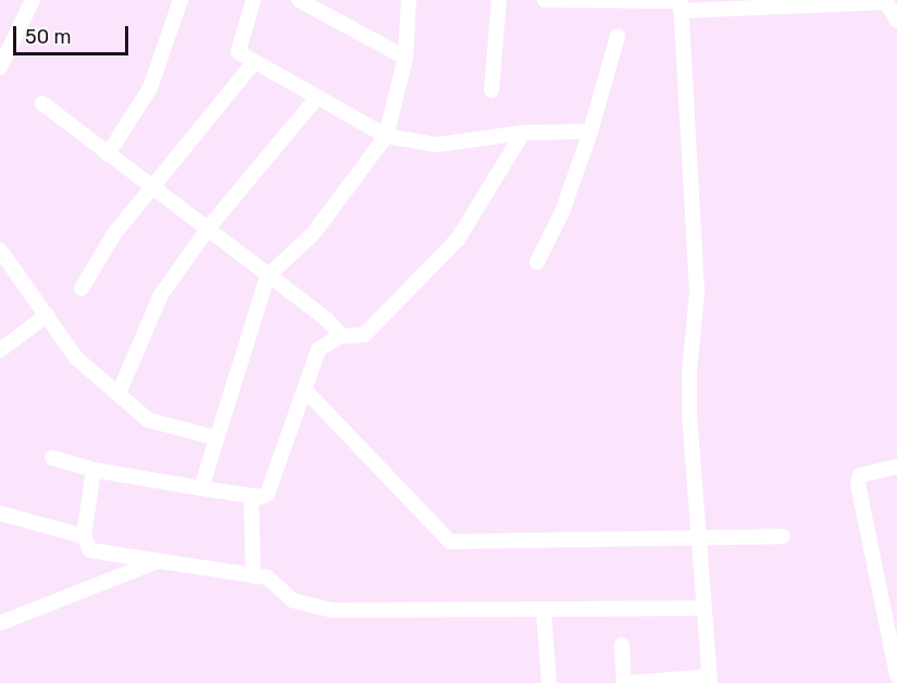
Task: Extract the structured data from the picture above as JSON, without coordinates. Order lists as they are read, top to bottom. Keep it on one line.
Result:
{"scale_bar":"50 m"}
